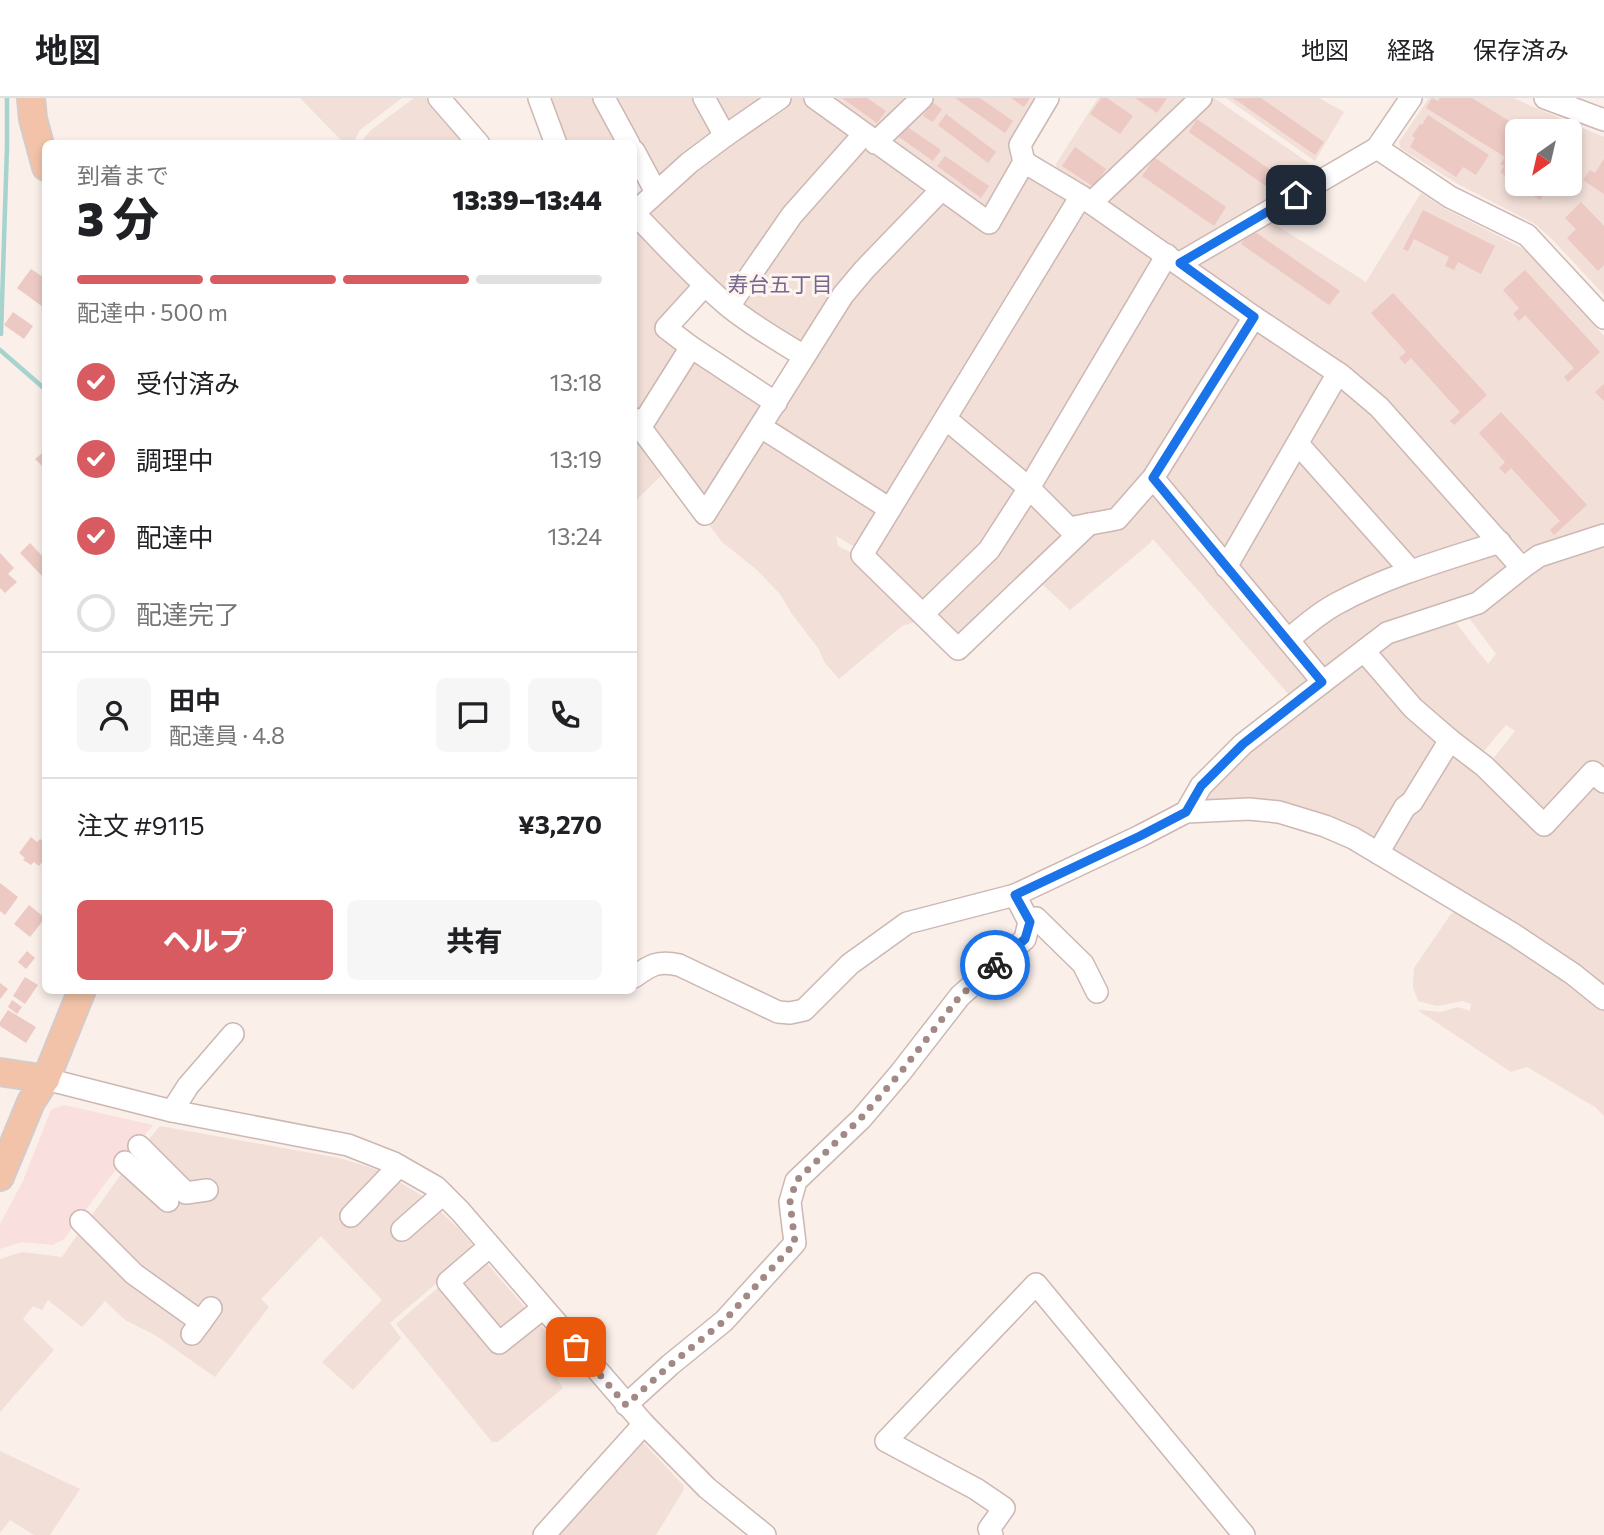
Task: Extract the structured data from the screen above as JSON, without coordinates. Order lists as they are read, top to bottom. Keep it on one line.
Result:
{"districts":["寿台五丁目"],"north":"bottom left","page":{"header":"地図","nav":["地図","経路","保存済み"],"heading":["3 分","到着まで","13:39–13:44"],"panel":["田中","配達員 · 4.8","注文 #9115","¥3,270"],"bar":"配達中 · 500 m","list":[["受付済み","13:18"],["調理中","13:19"],["配達中","13:24"],"配達完了"],"buttons":["ヘルプ","共有"]}}
